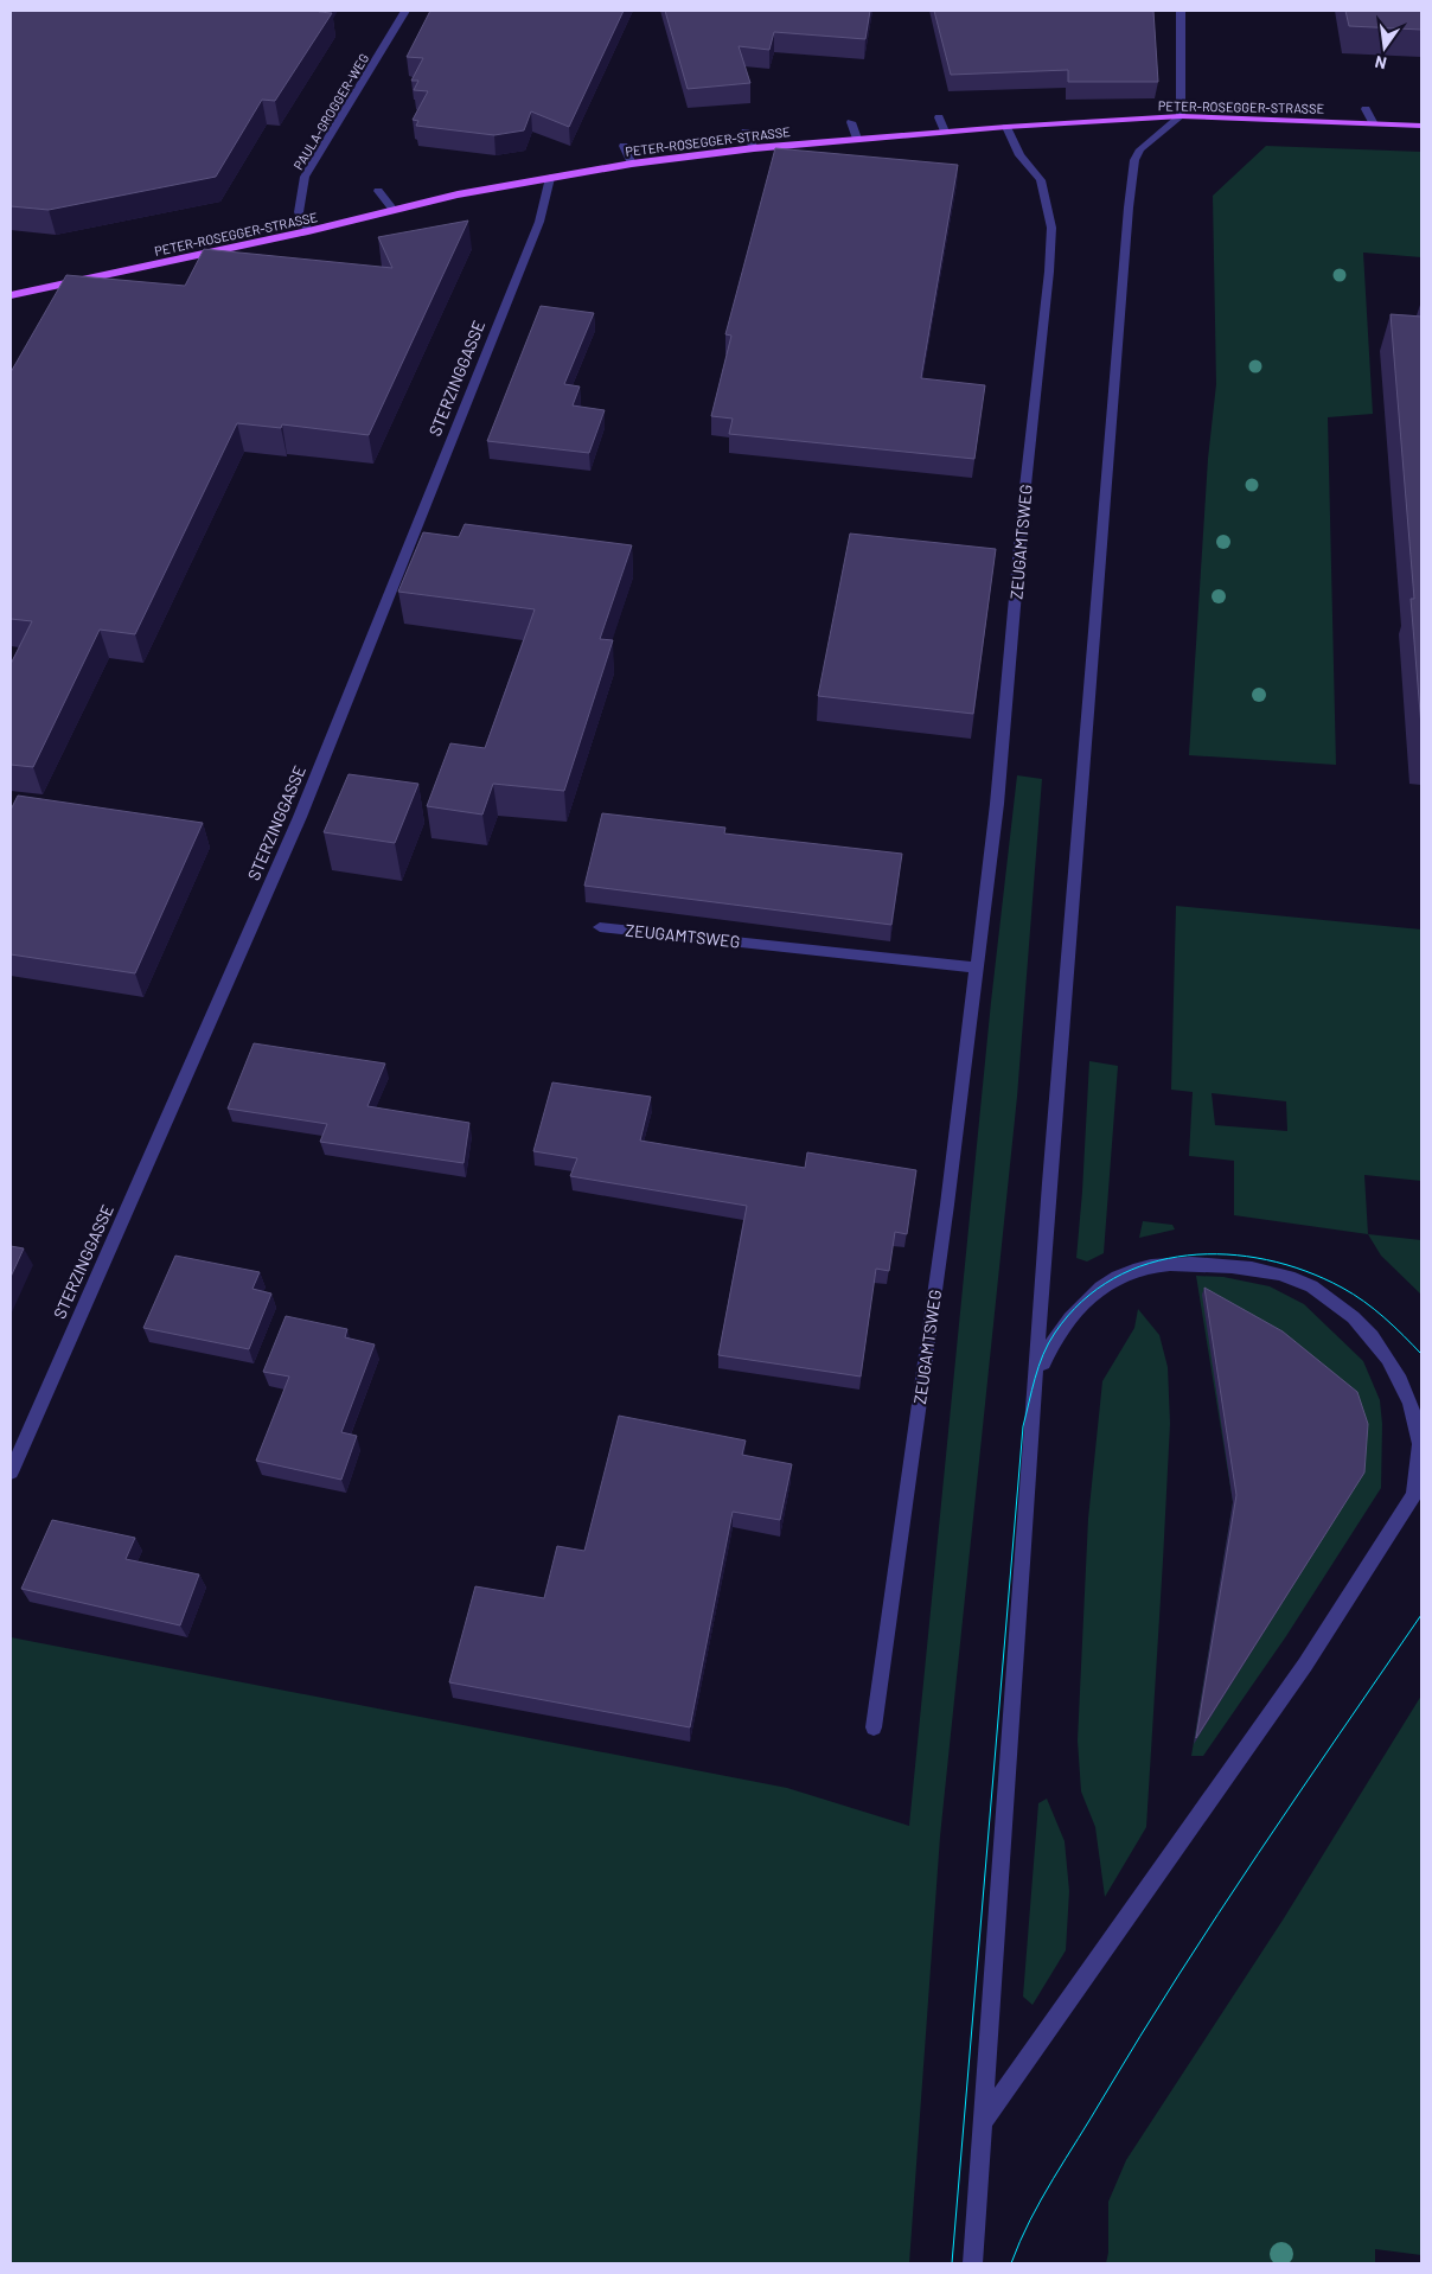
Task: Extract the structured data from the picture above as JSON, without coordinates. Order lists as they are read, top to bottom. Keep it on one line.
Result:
{"streets":{"main road":["PETER-ROSEGGER-STRASSE"],"street":["PAULA-GROGGER-WEG","STERZINGGASSE","ZEUGAMTSWEG"]},"crossings":[["PETER-ROSEGGER-STRASSE","PAULA-GROGGER-WEG"],["PETER-ROSEGGER-STRASSE","STERZINGGASSE"],["PETER-ROSEGGER-STRASSE","ZEUGAMTSWEG"]],"north":"bottom"}
